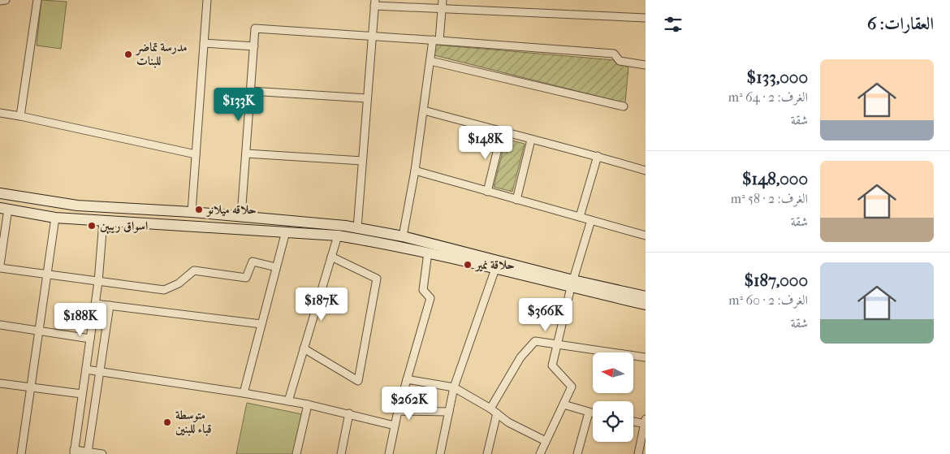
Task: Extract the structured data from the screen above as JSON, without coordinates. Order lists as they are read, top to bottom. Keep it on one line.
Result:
{"places":["مدرسة تماضر للبنات","حلاقه ميلانو","اسواق ريبين","حلاقة نمير","متوسطة قباء للبنين"],"north":"left","page":{"heading":"العقارات: 6","list":[{"name":"$133,000","note":"الغرف: 2 · 64 m² · شقة"},{"name":"$148,000","note":"الغرف: 2 · 58 m² · شقة"},{"name":"$187,000","note":"الغرف: 2 · 60 m² · شقة"}],"price":["$133K","$148K","$187K","$366K","$188K","$262K"]}}
